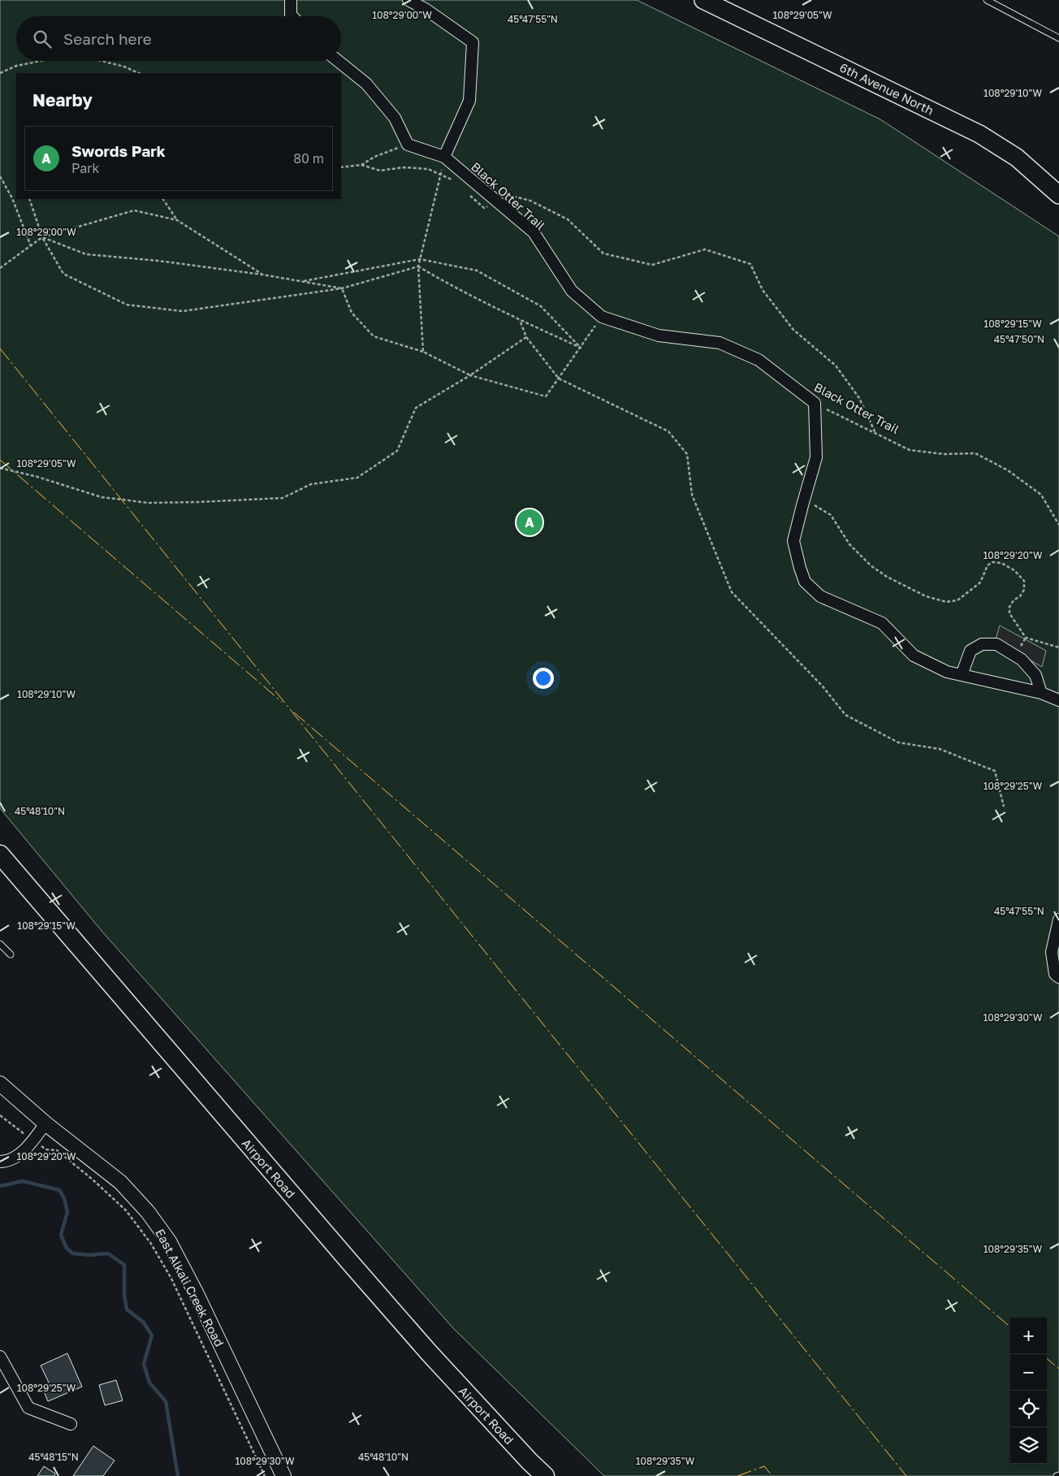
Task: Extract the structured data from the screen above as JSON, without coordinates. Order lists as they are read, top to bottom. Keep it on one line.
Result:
{"streets":{"highway":["Airport Road"],"main road":["6th Avenue North"],"street":["Black Otter Trail","East Alkali Creek Road"]},"page":{"search":"Search here","heading":"Nearby","list":[{"mark":"A","name":"Swords Park","note":"Park","value":"80 m"}],"pins":"A","map_buttons":["+","−"]},"coordinates":["108°29'00\"W","108°29'05\"W","45°47'55\"N","108°29'10\"W","108°29'15\"W","45°47'50\"N","108°29'20\"W","108°29'25\"W","45°48'10\"N","108°29'30\"W","108°29'35\"W","45°48'15\"N"]}
